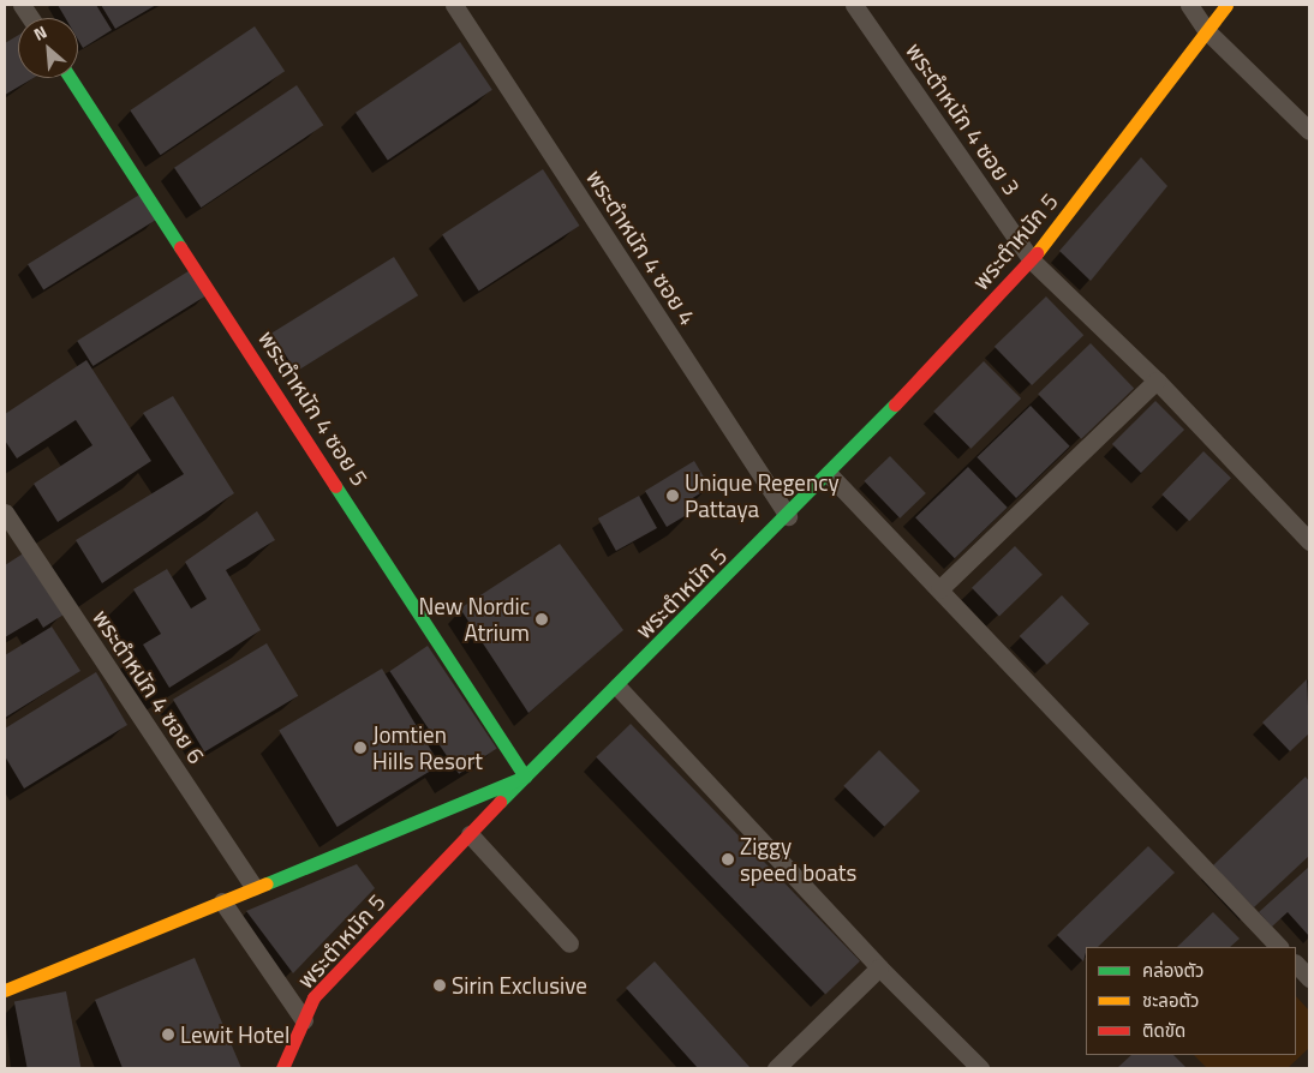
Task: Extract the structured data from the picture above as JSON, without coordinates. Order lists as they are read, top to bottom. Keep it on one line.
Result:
{"streets":{"street":["พระตำหนัก 4 ซอย 3","พระตำหนัก 5","พระตำหนัก 4 ซอย 4","พระตำหนัก 4 ซอย 5","พระตำหนัก 4 ซอย 6"]},"crossings":[["พระตำหนัก 4 ซอย 3","พระตำหนัก 5"],["พระตำหนัก 5","พระตำหนัก 4 ซอย 4"],["พระตำหนัก 5","พระตำหนัก 4 ซอย 5"]],"places":["Unique Regency Pattaya","New Nordic Atrium","Jomtien Hills Resort","Ziggy speed boats","Sirin Exclusive","Lewit Hotel"],"legend":["คล่องตัว","ชะลอตัว","ติดขัด"],"north":"top left"}
